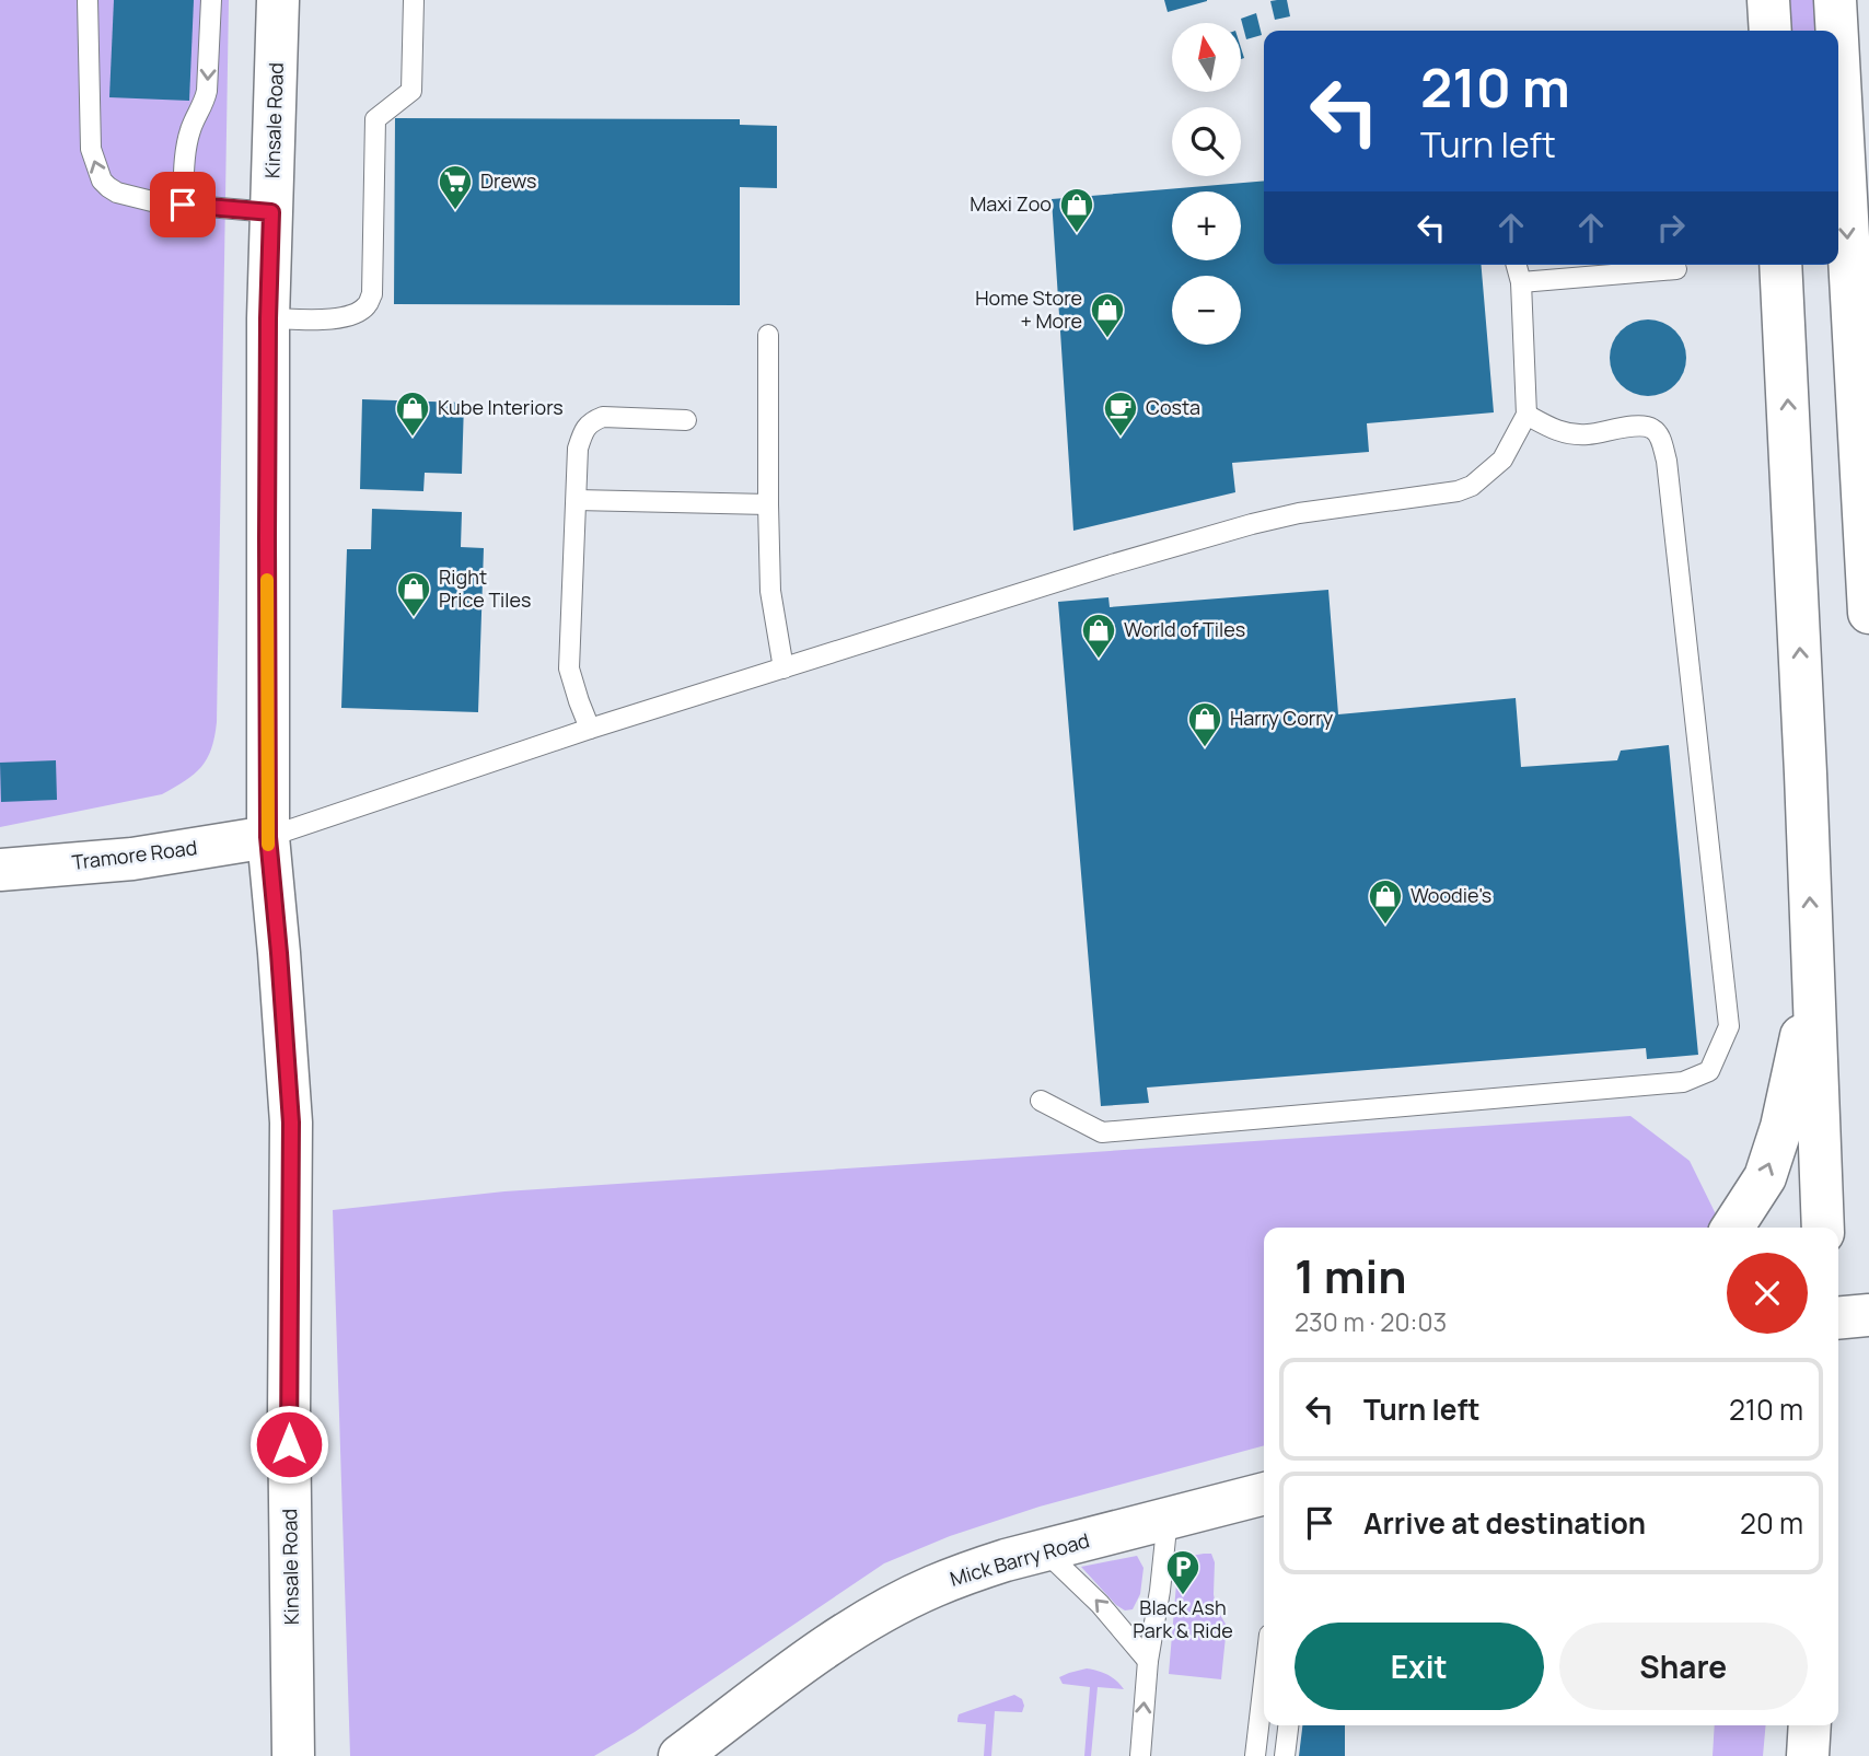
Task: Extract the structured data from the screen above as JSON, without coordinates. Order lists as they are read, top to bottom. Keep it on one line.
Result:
{"streets":{"main road":["Kinsale Road","Tramore Road","Mick Barry Road"]},"crossings":[["Kinsale Road","Tramore Road"]],"places":{"supermarket":["Drews"],"shop":["Maxi Zoo","Home Store + More","Kube Interiors","Right Price Tiles","World of Tiles","Harry Corry","Woodie's"],"cafe":["Costa"],"parking":["Black Ash Park & Ride"]},"north":"top","page":{"map_buttons":["+","−"],"turn":["210 m","Turn left"],"heading":["1 min","230 m · 20:03"],"list":[{"name":"Turn left","value":"210 m"},{"name":"Arrive at destination","value":"20 m"}],"buttons":["Exit","Share"]}}
